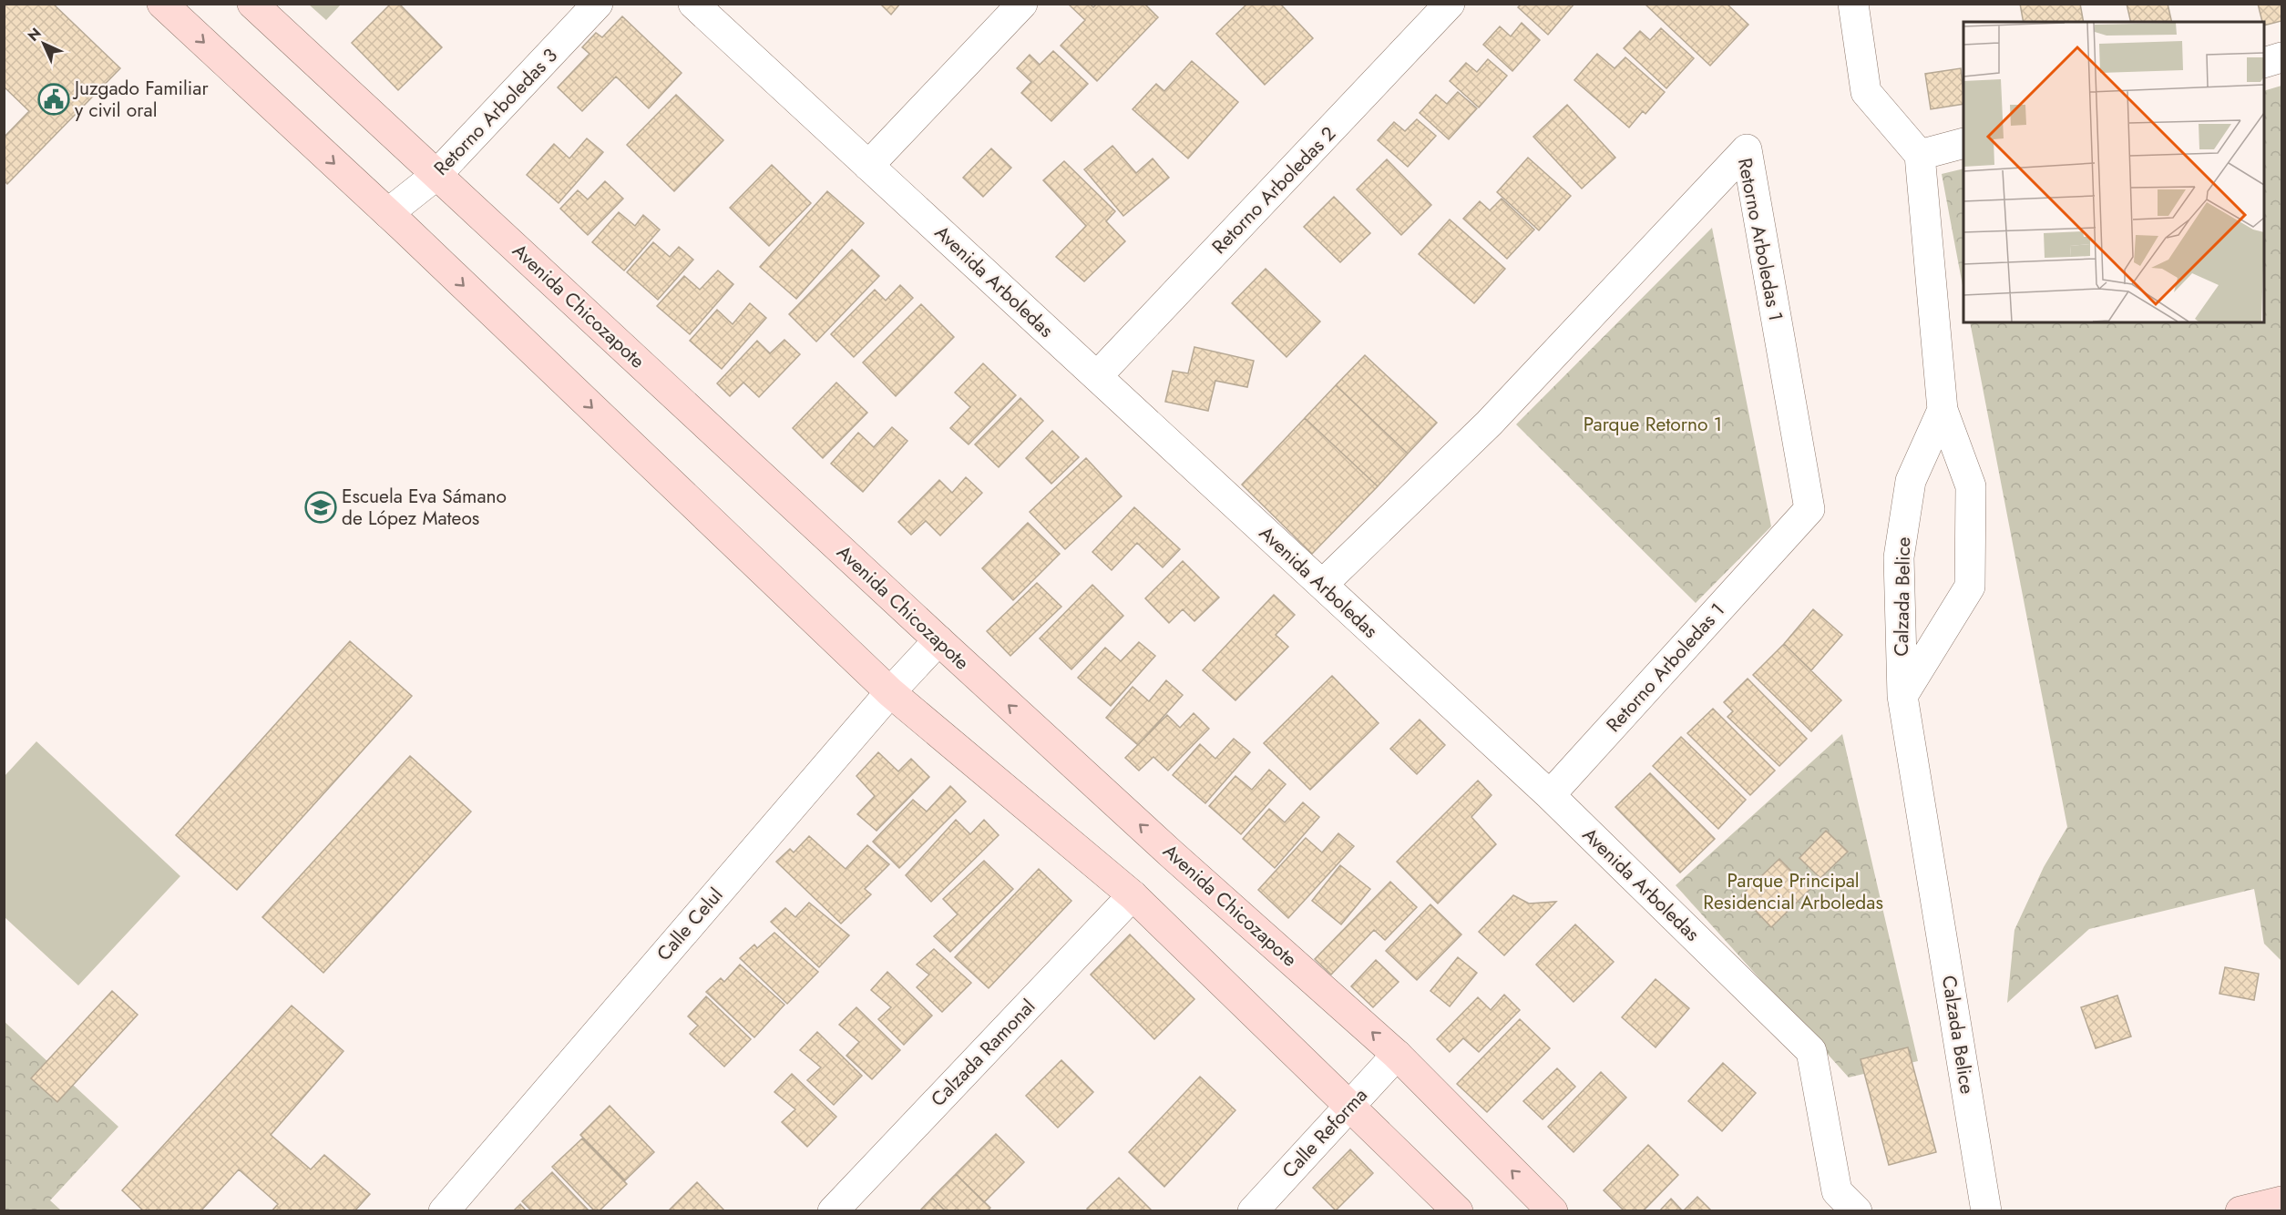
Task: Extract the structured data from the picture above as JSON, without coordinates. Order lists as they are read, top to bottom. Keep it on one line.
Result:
{"streets":{"main road":["Avenida Chicozapote"],"street":["Retorno Arboledas 3","Retorno Arboledas 2","Retorno Arboledas 1","Avenida Arboledas","Calzada Belice","Calle Celul","Calzada Ramonal","Calle Reforma"]},"crossings":[["Retorno Arboledas 3","Avenida Chicozapote"],["Retorno Arboledas 2","Avenida Arboledas"],["Retorno Arboledas 1","Avenida Arboledas"],["Avenida Chicozapote","Calle Celul"],["Avenida Chicozapote","Calle Reforma"]],"parks":["Parque Retorno 1","Parque Principal Residencial Arboledas"],"places":{"public building":["Juzgado Familiar y civil oral"],"school or university":["Escuela Eva Sámano de López Mateos"]},"north":"top left"}
